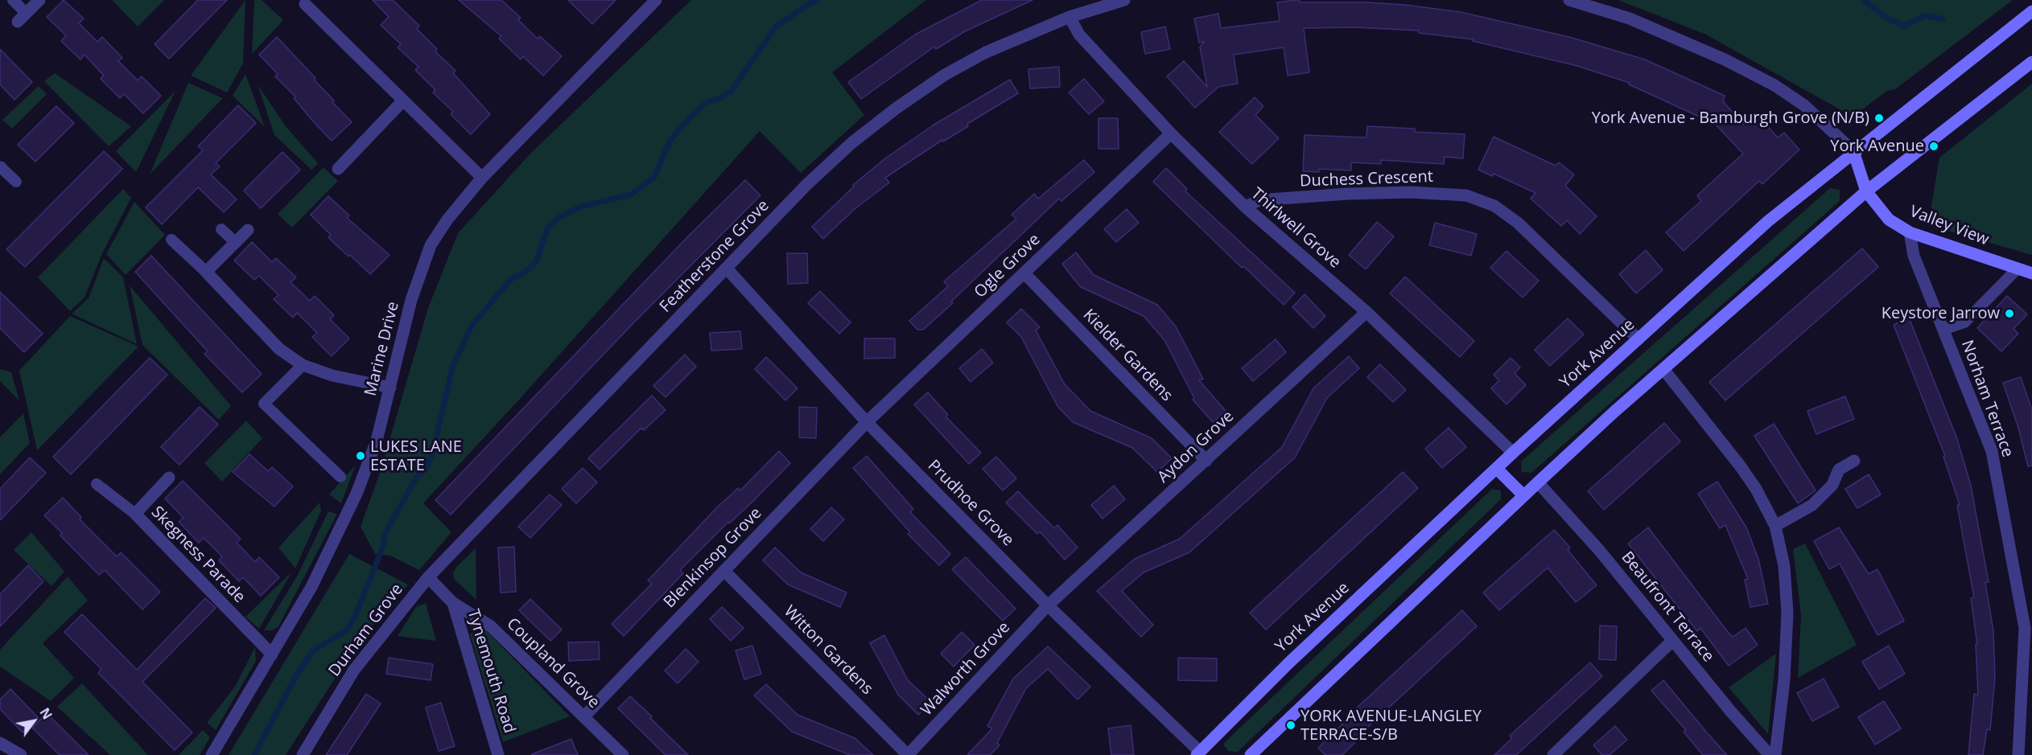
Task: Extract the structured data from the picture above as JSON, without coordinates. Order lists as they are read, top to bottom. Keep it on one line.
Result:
{"streets":{"main road":["Valley View","York Avenue"],"street":["Duchess Crescent","Thirlwell Grove","Featherstone Grove","Ogle Grove","Marine Drive","Kielder Gardens","Norham Terrace","Aydon Grove","Prudhoe Grove","Skegness Parade","Blenkinsop Grove","Beaufront Terrace","Durham Grove","Witton Gardens","Coupland Grove","Walworth Grove","Tynemouth Road"]},"crossings":[["Duchess Crescent","Thirlwell Grove"],["Duchess Crescent","York Avenue"],["Valley View","Norham Terrace"],["Thirlwell Grove","Featherstone Grove"],["Thirlwell Grove","Ogle Grove"],["Thirlwell Grove","York Avenue"],["Thirlwell Grove","Aydon Grove"],["Featherstone Grove","Prudhoe Grove"],["Featherstone Grove","Durham Grove"],["Featherstone Grove","Tynemouth Road"],["Ogle Grove","Kielder Gardens"],["Ogle Grove","Prudhoe Grove"],["Ogle Grove","Blenkinsop Grove"],["Marine Drive","Skegness Parade"],["York Avenue","Prudhoe Grove"],["Kielder Gardens","Aydon Grove"],["Aydon Grove","Prudhoe Grove"],["Aydon Grove","Walworth Grove"],["Prudhoe Grove","Blenkinsop Grove"],["Prudhoe Grove","Walworth Grove"],["Blenkinsop Grove","Witton Gardens"],["Blenkinsop Grove","Coupland Grove"],["Durham Grove","Tynemouth Road"],["Witton Gardens","Walworth Grove"],["Coupland Grove","Tynemouth Road"]],"places":["York Avenue - Bamburgh Grove (N/B)","York Avenue","Keystore Jarrow","LUKES LANE ESTATE","YORK AVENUE-LANGLEY TERRACE-S/B"],"north":"top right"}
